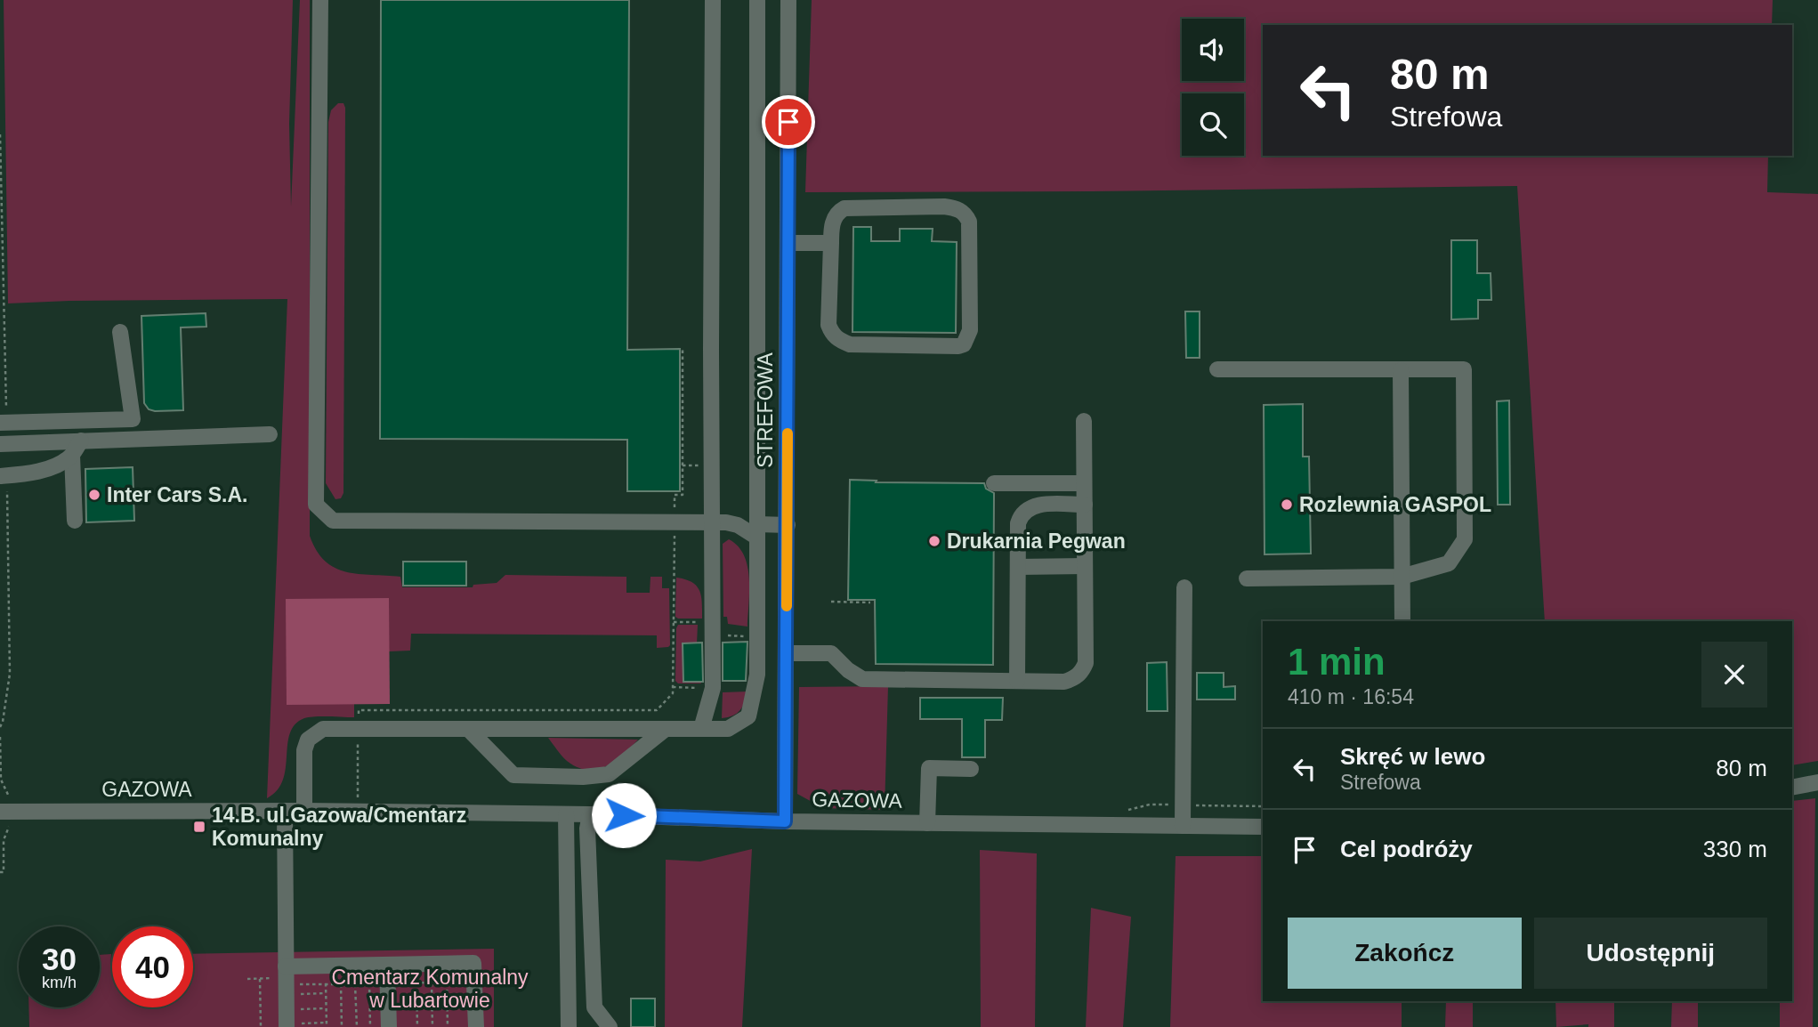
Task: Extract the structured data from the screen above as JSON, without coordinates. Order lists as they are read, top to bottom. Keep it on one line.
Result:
{"streets":{"street":["STREFOWA","GAZOWA"]},"crossings":[["STREFOWA","GAZOWA"]],"parks":["Cmentarz Komunalny w Lubartowie"],"places":{"other":["Inter Cars S.A.","Rozlewnia GASPOL","Drukarnia Pegwan"],"transit":["14.B. ul.Gazowa/Cmentarz Komunalny"]},"page":{"turn":["80 m","Strefowa"],"heading":["1 min","410 m · 16:54"],"list":[{"name":"Skręć w lewo","note":"Strefowa","value":"80 m"},{"name":"Cel podróży","value":"330 m"}],"buttons":["Zakończ","Udostępnij"],"speed":"30 km/h","limit":"40"}}
